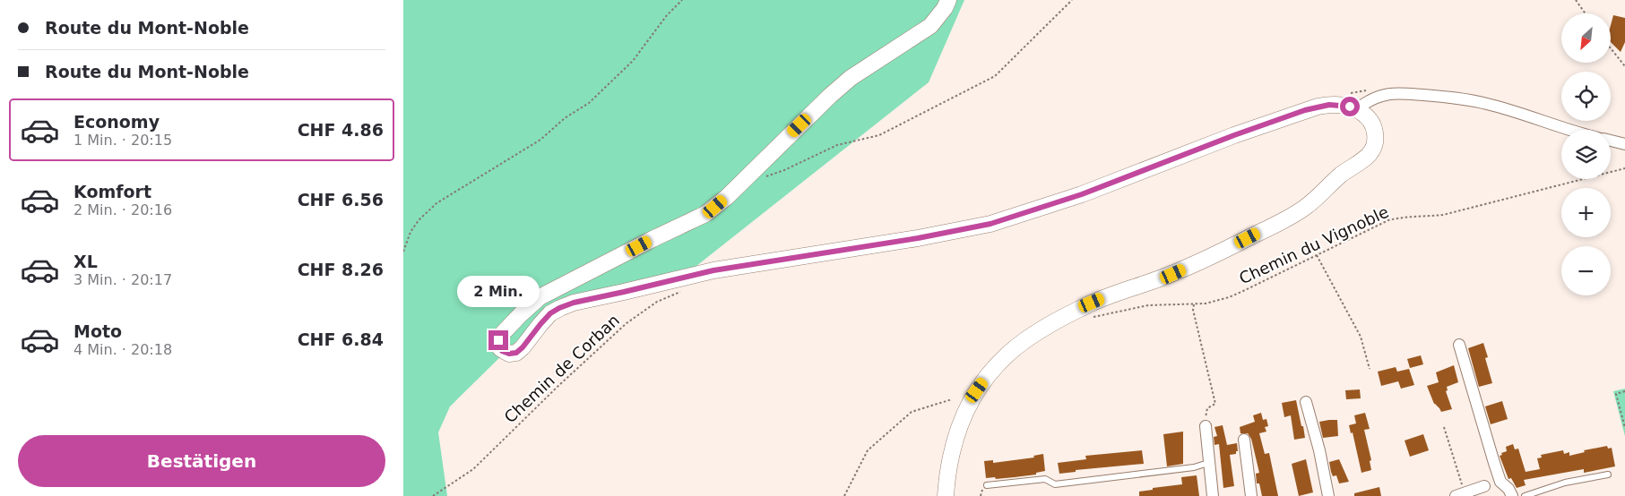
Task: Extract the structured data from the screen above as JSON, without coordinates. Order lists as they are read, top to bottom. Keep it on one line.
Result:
{"streets":{"path":["Chemin du Vignoble","Chemin de Corban"]},"north":"bottom left","page":{"banner":["Route du Mont-Noble","Route du Mont-Noble"],"map_buttons":["+","−"],"list":[{"name":"Economy","note":"1 Min. · 20:15","value":"CHF 4.86"},{"name":"Komfort","note":"2 Min. · 20:16","value":"CHF 6.56"},{"name":"XL","note":"3 Min. · 20:17","value":"CHF 8.26"},{"name":"Moto","note":"4 Min. · 20:18","value":"CHF 6.84"}],"bubble":"2 Min.","buttons":"Bestätigen"}}
